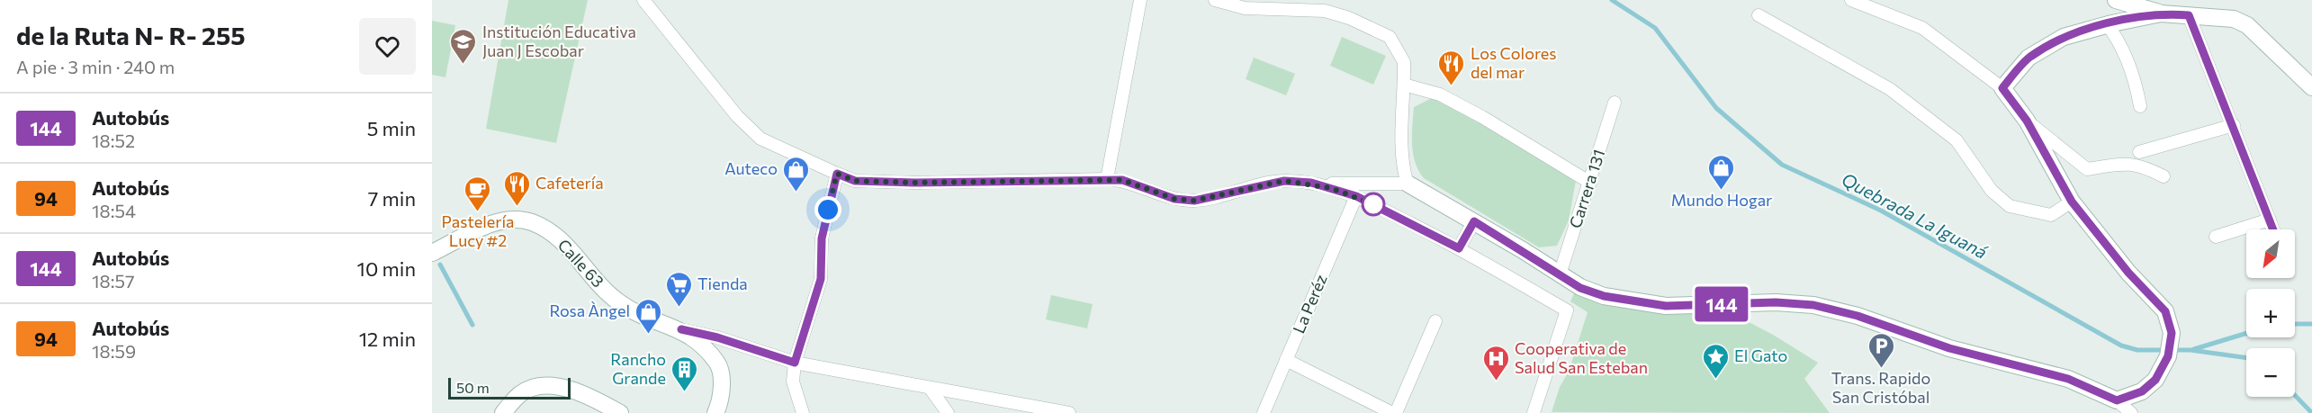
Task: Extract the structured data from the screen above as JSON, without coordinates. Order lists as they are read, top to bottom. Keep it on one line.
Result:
{"streets":{"street":["Carrera 131","Calle 63","La Peréz"]},"water":["Quebrada La Iguaná"],"places":{"school or university":["Institución Educativa Juan J Escobar"],"restaurant":["Los Colores del mar","Cafetería"],"shop":["Mundo Hogar","Auteco","Rosa Àngel"],"cafe":["Pastelería Lucy #2"],"supermarket":["Tienda"],"parking":["Trans. Rapido San Cristóbal"],"place":["El Gato"],"hospital":["Cooperativa de Salud San Esteban"],"building":["Rancho Grande"]},"lines":["bus line 144"],"scale_bar":"50 m","north":"bottom left","page":{"heading":["de la Ruta N- R- 255","A pie · 3 min · 240 m"],"on_map":"144","list":[{"mark":"144","name":"Autobús","note":"18:52","value":"5 min"},{"mark":"94","name":"Autobús","note":"18:54","value":"7 min"},{"mark":"144","name":"Autobús","note":"18:57","value":"10 min"},{"mark":"94","name":"Autobús","note":"18:59","value":"12 min"}],"map_buttons":["+","−"],"scale":"50 m"}}
